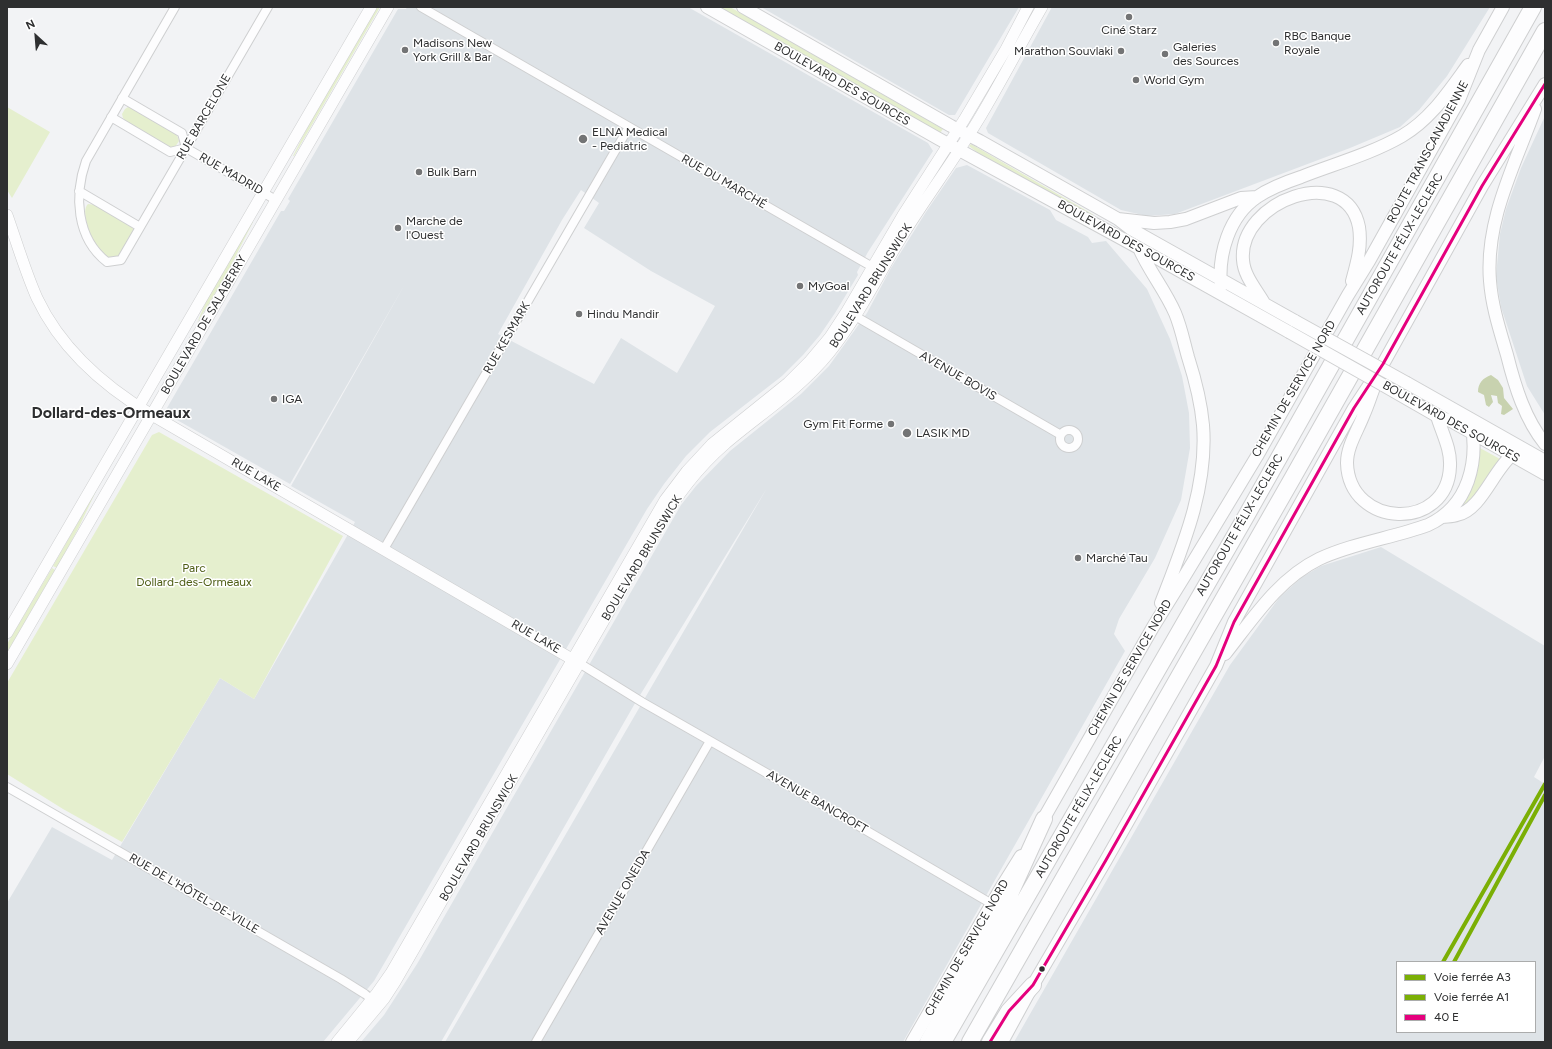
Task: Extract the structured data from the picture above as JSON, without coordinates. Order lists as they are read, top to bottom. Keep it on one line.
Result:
{"streets":{"highway":["AUTOROUTE FÉLIX-LECLERC"],"main road":["BOULEVARD DES SOURCES","ROUTE TRANSCANADIENNE","CHEMIN DE SERVICE NORD"],"street":["RUE BARCELONE","RUE MADRID","RUE DU MARCHÉ","BOULEVARD BRUNSWICK","BOULEVARD DE SALABERRY","RUE KESMARK","AVENUE BOVIS","RUE LAKE","AVENUE BANCROFT","AVENUE ONEIDA","RUE DE L'HÔTEL-DE-VILLE"]},"crossings":[["BOULEVARD DES SOURCES","BOULEVARD BRUNSWICK"],["RUE BARCELONE","RUE MADRID"],["ROUTE TRANSCANADIENNE","CHEMIN DE SERVICE NORD"],["RUE MADRID","BOULEVARD DE SALABERRY"],["RUE DU MARCHÉ","BOULEVARD BRUNSWICK"],["RUE DU MARCHÉ","RUE KESMARK"],["BOULEVARD BRUNSWICK","AVENUE BOVIS"],["BOULEVARD BRUNSWICK","RUE LAKE"],["BOULEVARD BRUNSWICK","AVENUE BANCROFT"],["BOULEVARD BRUNSWICK","RUE DE L'HÔTEL-DE-VILLE"],["BOULEVARD DE SALABERRY","RUE LAKE"],["RUE KESMARK","RUE LAKE"],["CHEMIN DE SERVICE NORD","AVENUE BANCROFT"],["RUE LAKE","AVENUE BANCROFT"],["AVENUE BANCROFT","AVENUE ONEIDA"]],"districts":["Dollard-des-Ormeaux"],"parks":["Parc Dollard-des-Ormeaux"],"places":["Ciné Starz","RBC Banque Royale","Madisons New York Grill & Bar","Marathon Souvlaki","Galeries des Sources","World Gym","ELNA Medical - Pediatric","Bulk Barn","Marche de l'Ouest","MyGoal","Hindu Mandir","IGA","Gym Fit Forme","LASIK MD","Marché Tau"],"lines":["rail line A3","rail line A1"],"legend":["Voie ferrée A3","Voie ferrée A1","40 E"],"north":"top left"}
